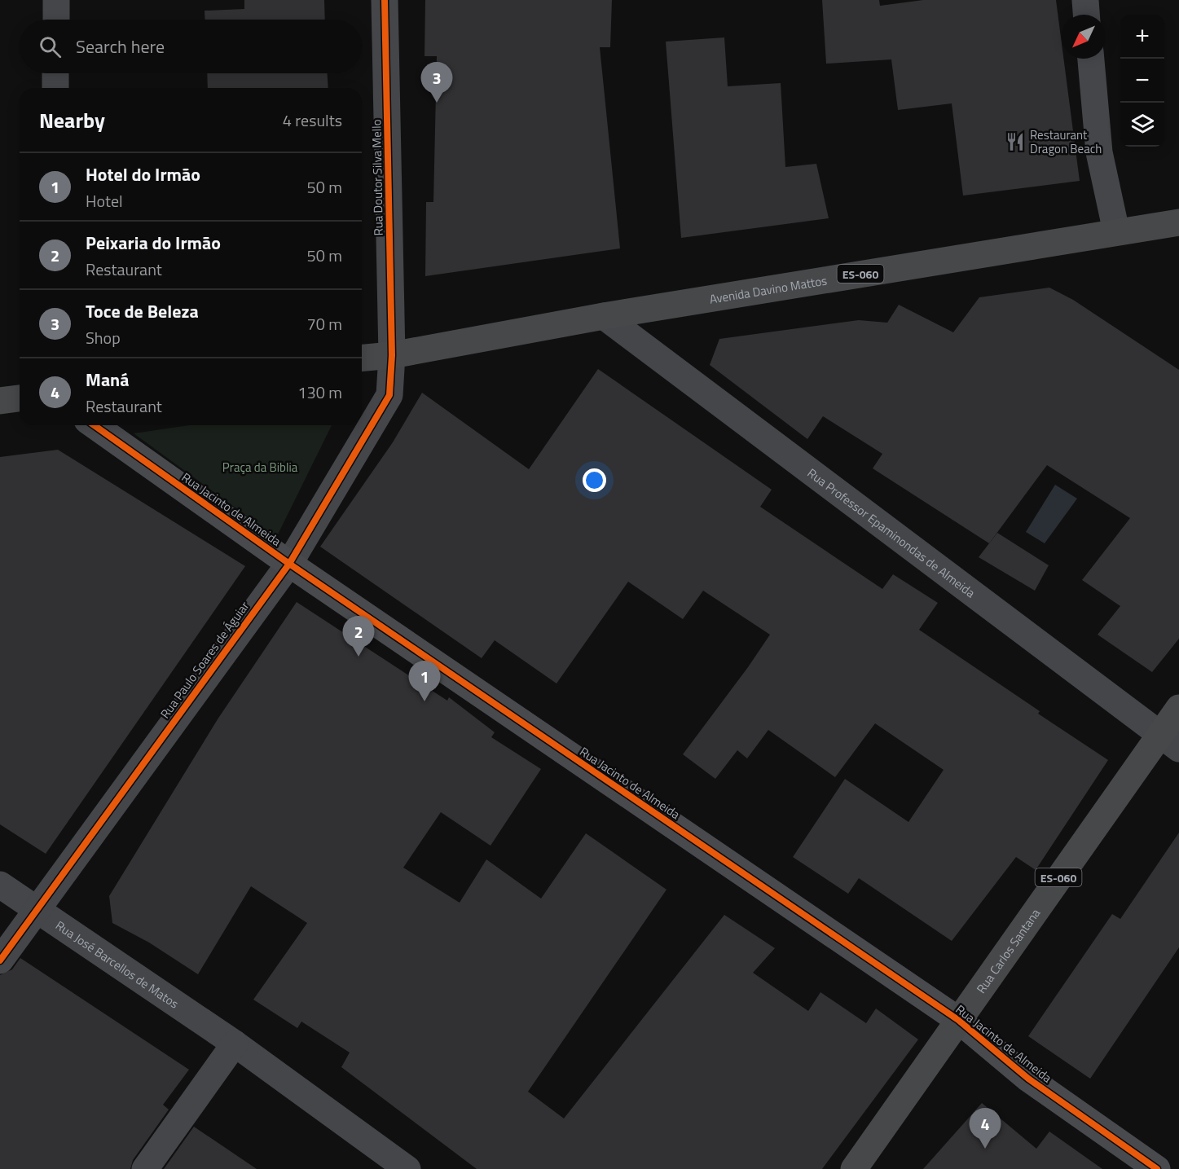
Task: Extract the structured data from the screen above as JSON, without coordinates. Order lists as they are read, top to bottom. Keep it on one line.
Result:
{"streets":{"main road":["ES-060","Avenida Davino Mattos","Rua Carlos Santana"],"street":["Rua Doutor Silva Mello","Rua Jacinto de Almeida","Rua Professor Epaminondas de Almeida","Rua Paulo Soares de Águiar","Rua José Barcellos de Matos"]},"crossings":[["Rua Doutor Silva Mello","Avenida Davino Mattos"],["Rua Doutor Silva Mello","Rua Paulo Soares de Águiar"],["Avenida Davino Mattos","Rua Professor Epaminondas de Almeida"],["Avenida Davino Mattos","Rua Paulo Soares de Águiar"],["Rua Jacinto de Almeida","Rua Paulo Soares de Águiar"],["Rua Jacinto de Almeida","Rua Carlos Santana"],["Rua Professor Epaminondas de Almeida","Rua Carlos Santana"],["Rua Paulo Soares de Águiar","Rua José Barcellos de Matos"]],"parks":["Praça da Biblia"],"places":{"restaurant":["Restaurant Dragon Beach"]},"north":"bottom left","page":{"map_buttons":["+","−"],"search":"Search here","pins":["3","2","1","4"],"heading":["Nearby","4 results"],"list":[{"mark":"1","name":"Hotel do Irmão","note":"Hotel","value":"50 m"},{"mark":"2","name":"Peixaria do Irmão","note":"Restaurant","value":"50 m"},{"mark":"3","name":"Toce de Beleza","note":"Shop","value":"70 m"},{"mark":"4","name":"Maná","note":"Restaurant","value":"130 m"}]}}
